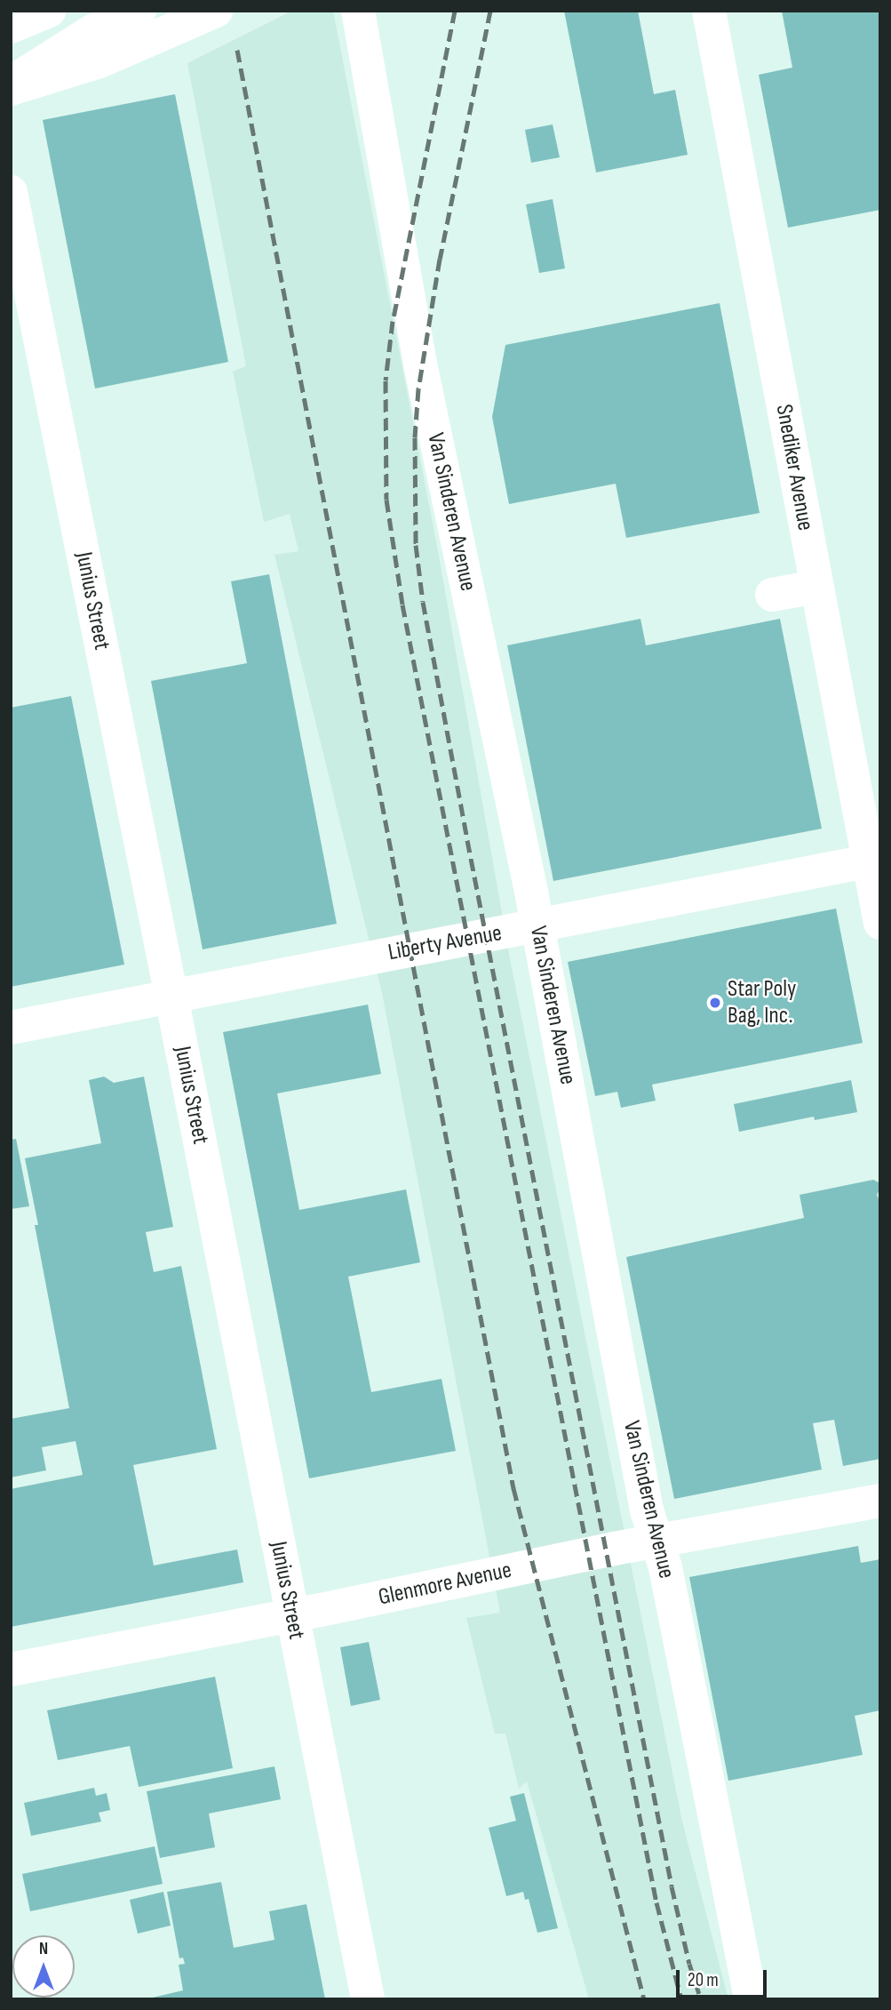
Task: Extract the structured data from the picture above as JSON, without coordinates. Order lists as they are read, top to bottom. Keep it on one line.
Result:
{"streets":{"street":["Snediker Avenue","Van Sinderen Avenue","Junius Street","Liberty Avenue","Glenmore Avenue"]},"crossings":[["Snediker Avenue","Liberty Avenue"],["Van Sinderen Avenue","Liberty Avenue"],["Van Sinderen Avenue","Glenmore Avenue"],["Junius Street","Liberty Avenue"],["Junius Street","Glenmore Avenue"]],"places":["Star Poly Bag, Inc."],"scale_bar":"20 m","north":"top"}
